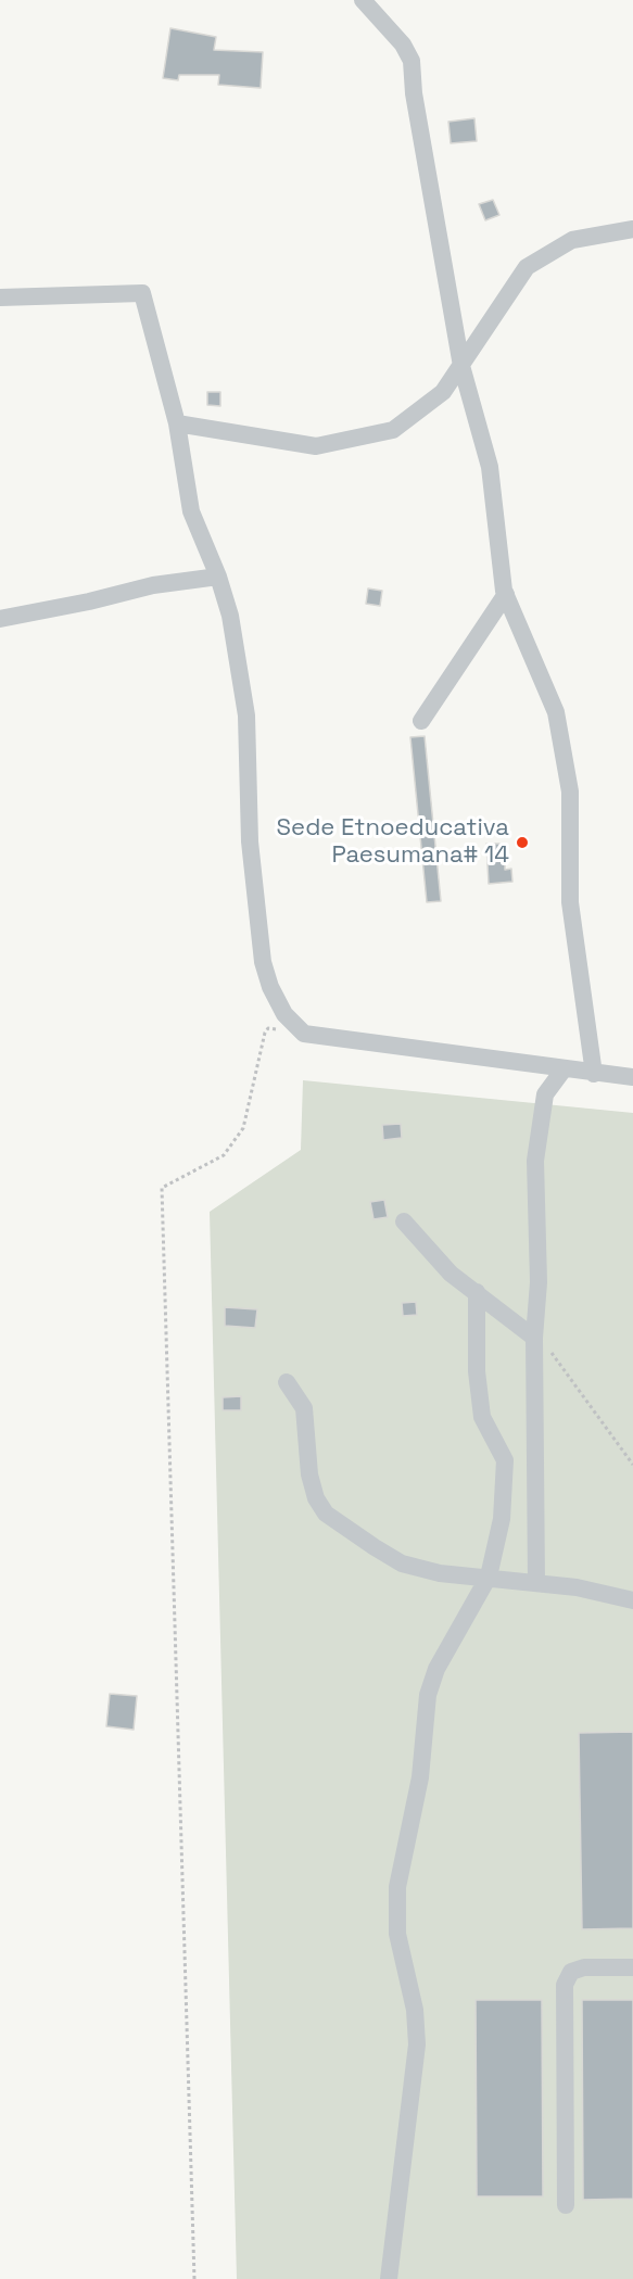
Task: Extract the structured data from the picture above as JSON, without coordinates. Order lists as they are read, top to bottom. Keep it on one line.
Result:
{"places":["Sede Etnoeducativa Paesumana# 14"]}
